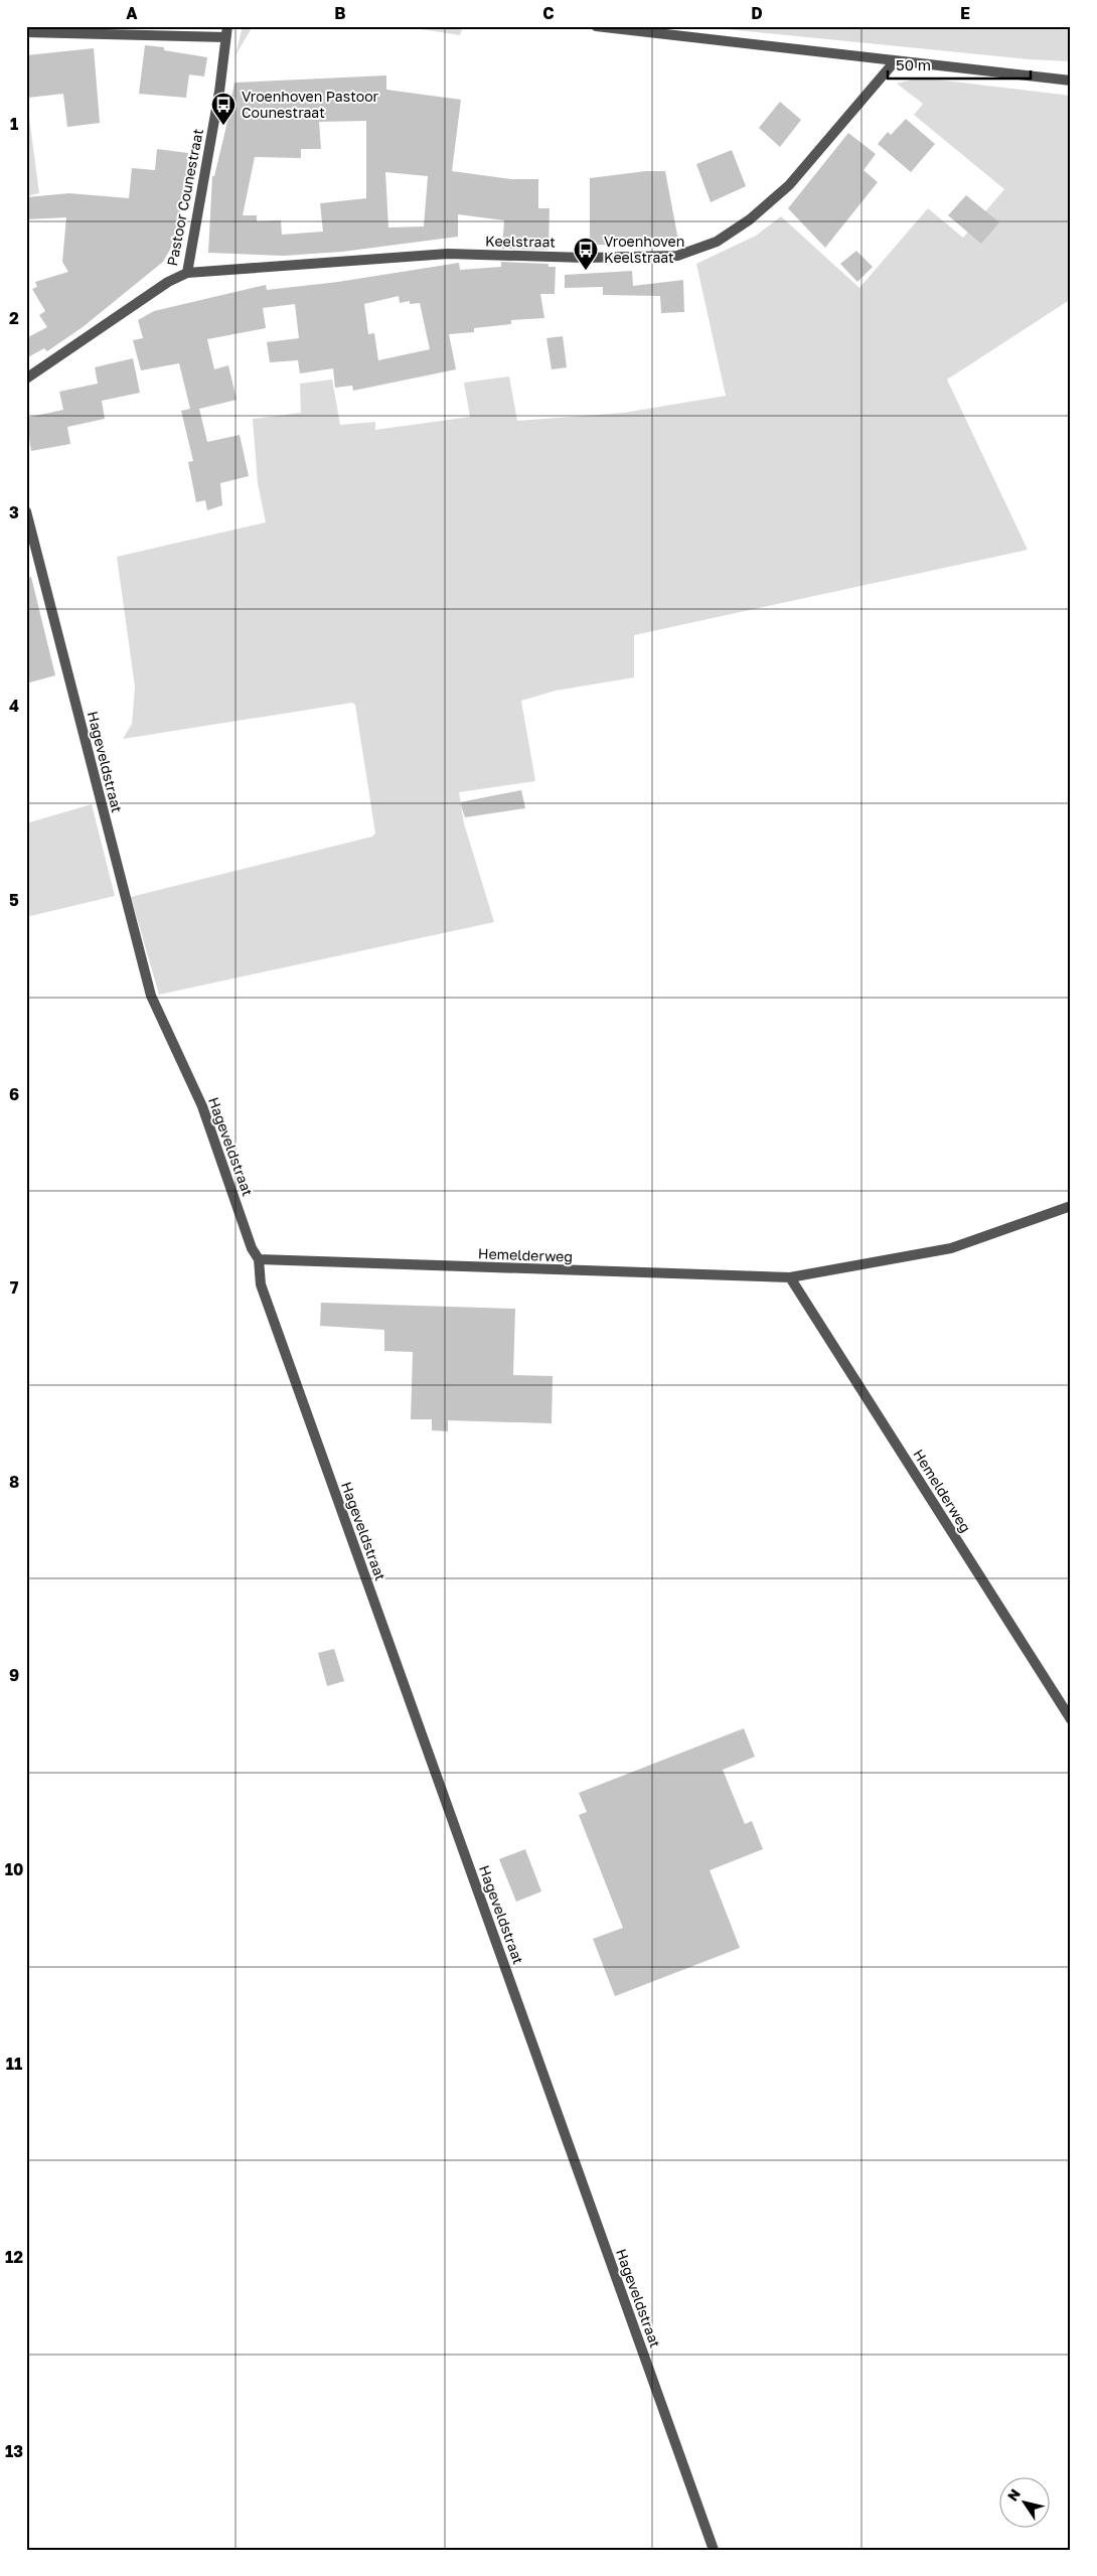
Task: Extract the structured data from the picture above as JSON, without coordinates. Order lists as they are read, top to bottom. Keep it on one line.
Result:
{"streets":{"street":["Pastoor Counestraat","Keelstraat","Hageveldstraat","Hemelderweg"]},"crossings":[["Pastoor Counestraat","Keelstraat"],["Hageveldstraat","Hemelderweg"]],"places":{"bus stop":["Vroenhoven Pastoor Counestraat","Vroenhoven Keelstraat"]},"scale_bar":"50 m","north":"top left","grid":{"columns":["A","B","C","D","E"],"rows":["1","2","3","4","5","6","7","8","9","10","11","12","13"]}}
